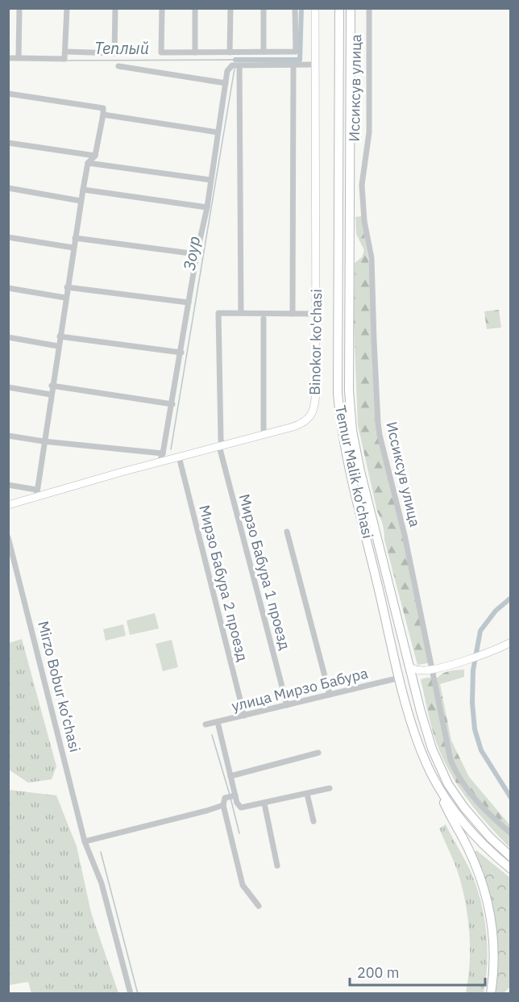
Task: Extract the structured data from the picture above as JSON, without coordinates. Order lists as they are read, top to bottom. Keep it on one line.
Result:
{"streets":{"highway":["Temur Malik ko'chasi"],"main road":["Binokor ko'chasi"],"street":["Иссиксув улица","Мирзо Бабура 1 проезд","Мирзо Бабура 2 проезд","Mirzo Bobur ko‘chasi","улица Мирзо Бабура"]},"crossings":[["Binokor ko'chasi","Мирзо Бабура 1 проезд"],["Binokor ko'chasi","Мирзо Бабура 2 проезд"],["Temur Malik ko'chasi","улица Мирзо Бабура"],["Мирзо Бабура 1 проезд","улица Мирзо Бабура"],["Мирзо Бабура 2 проезд","улица Мирзо Бабура"]],"water":["Теплый","Зоур"],"scale_bar":"200 m"}
